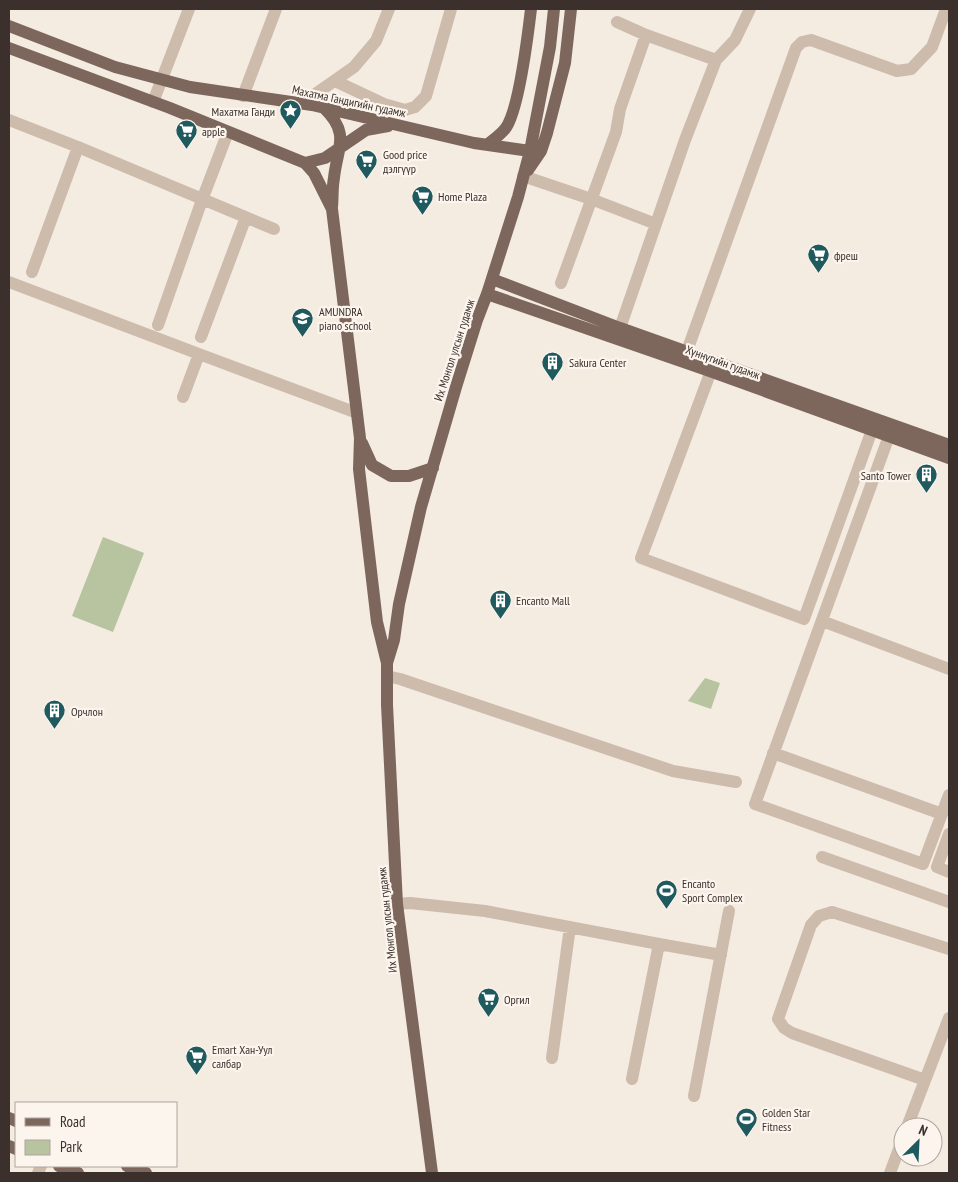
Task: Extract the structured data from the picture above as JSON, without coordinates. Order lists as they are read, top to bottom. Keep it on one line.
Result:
{"streets":{"main road":["Махатма Гандигийн гудамж","Их Монгол улсын гудамж","Хүннүгийн гудамж"]},"crossings":[["Махатма Гандигийн гудамж","Их Монгол улсын гудамж"],["Их Монгол улсын гудамж","Хүннүгийн гудамж"]],"places":{"place":["Махатма Ганди"],"supermarket":["apple","Good price дэлгүүр","Home Plaza","фреш","Оргил","Emart Хан-Уул салбар"],"school or university":["AMUNDRA piano school"],"building":["Sakura Center","Santo Tower","Encanto Mall","Орчлон"],"sports":["Encanto Sport Complex","Golden Star Fitness"]},"legend":["Road","Park"],"north":"top right"}
